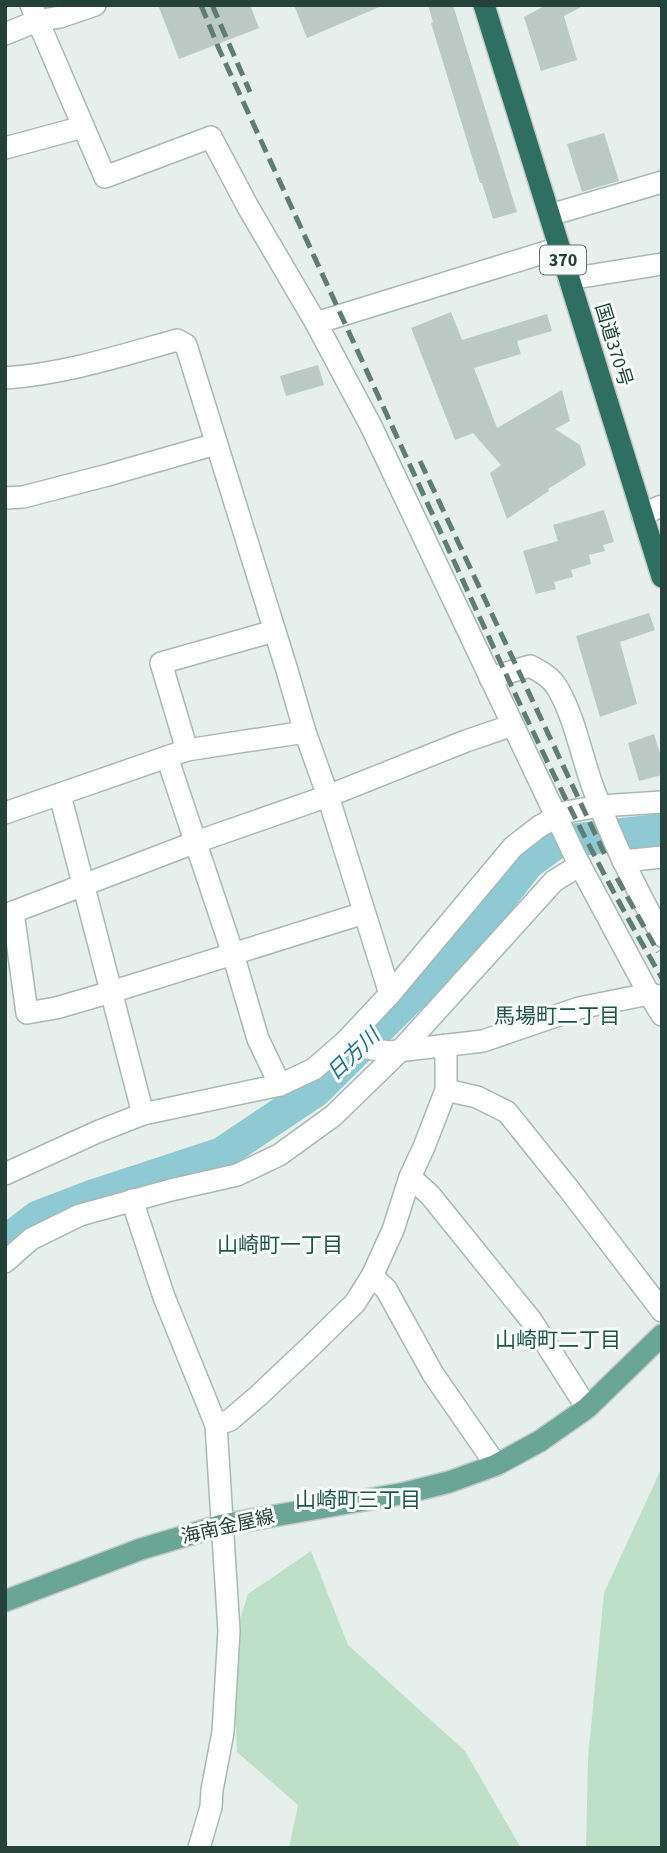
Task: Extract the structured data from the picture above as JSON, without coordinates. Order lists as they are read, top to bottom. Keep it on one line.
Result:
{"streets":{"highway":["370","国道370号"],"main road":["海南金屋線"]},"districts":["馬場町二丁目","山崎町一丁目","山崎町二丁目","山崎町三丁目"],"water":["日方川"]}
